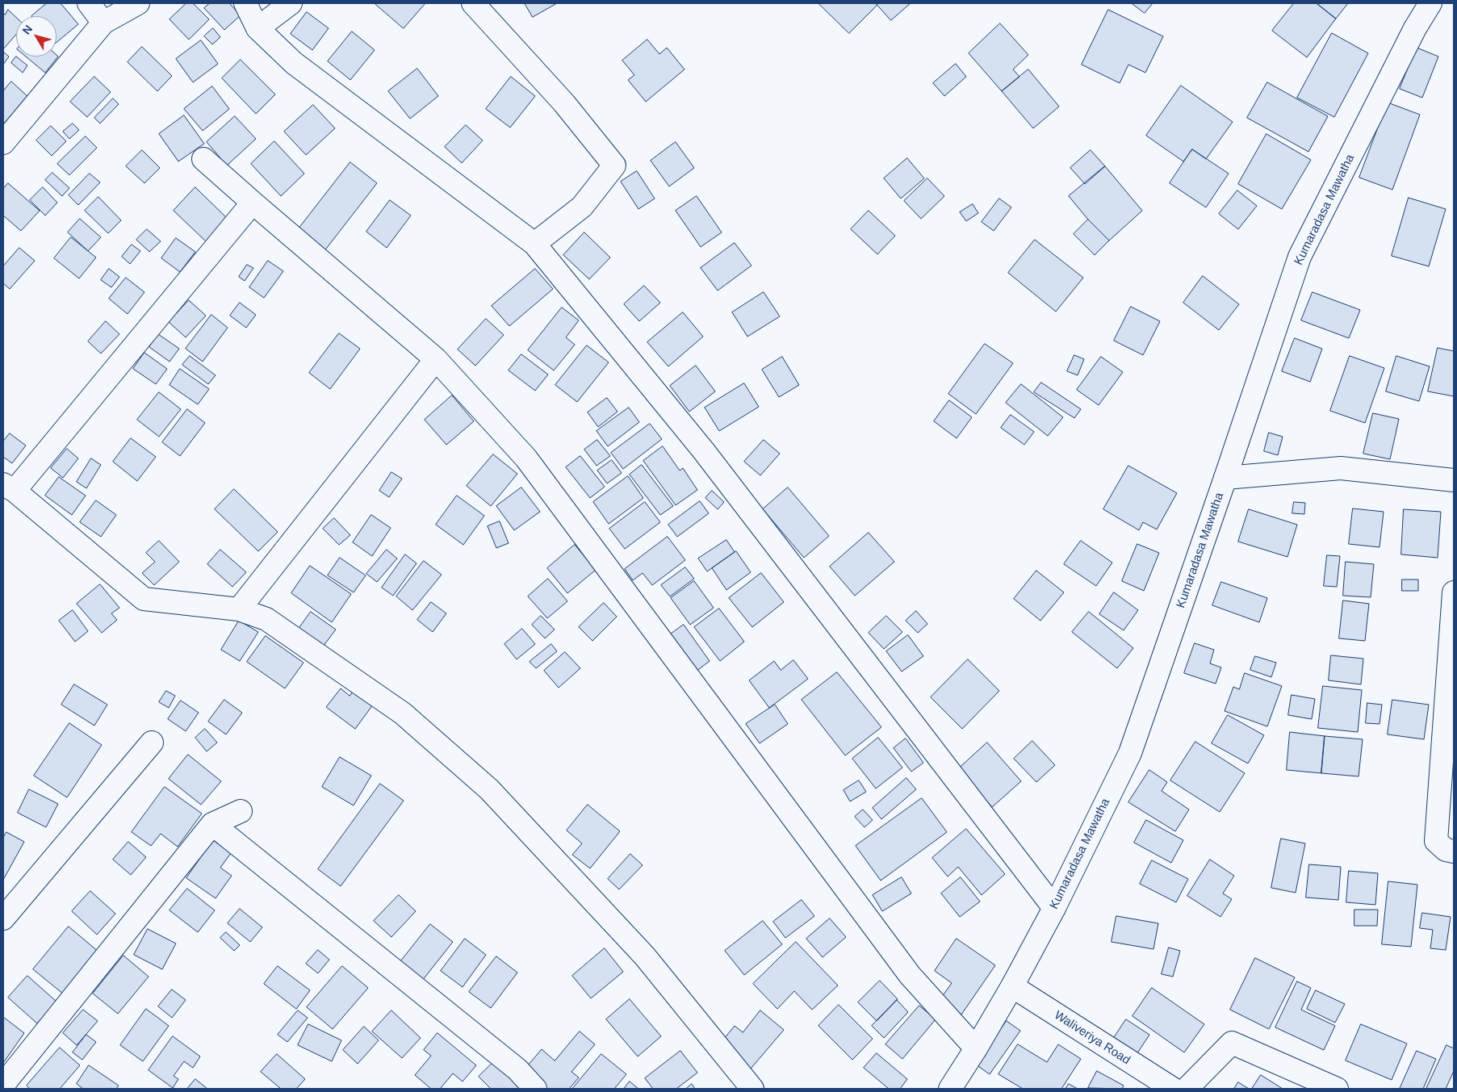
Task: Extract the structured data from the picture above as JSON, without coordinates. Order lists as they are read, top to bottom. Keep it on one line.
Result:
{"streets":{"street":["Kumaradasa Mawatha","Waliveriya Road"]},"crossings":[["Kumaradasa Mawatha","Waliveriya Road"]],"north":"top left"}
